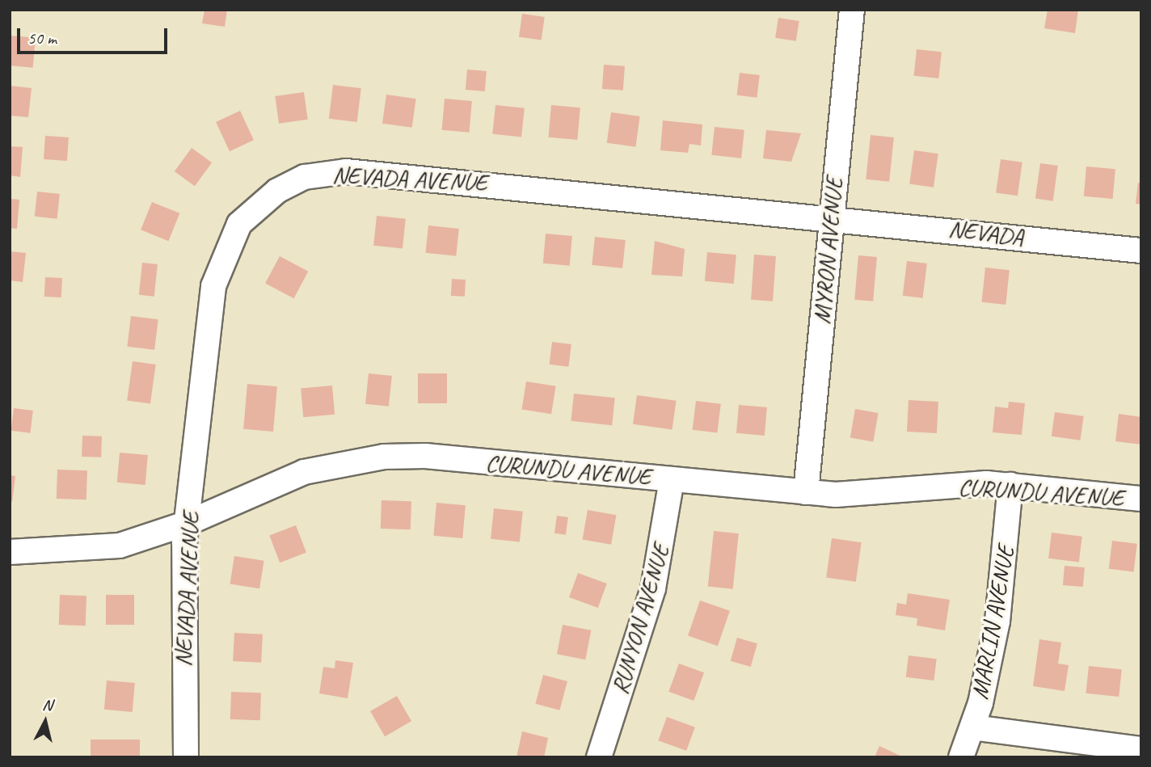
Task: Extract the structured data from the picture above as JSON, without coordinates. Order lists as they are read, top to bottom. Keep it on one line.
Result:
{"streets":{"street":["NEVADA AVENUE","NEVADA","MYRON AVENUE","CURUNDU AVENUE","RUNYON AVENUE","MARLIN AVENUE"]},"crossings":[["NEVADA AVENUE","NEVADA"],["NEVADA AVENUE","MYRON AVENUE"],["NEVADA AVENUE","CURUNDU AVENUE"],["NEVADA","MYRON AVENUE"],["MYRON AVENUE","CURUNDU AVENUE"],["CURUNDU AVENUE","RUNYON AVENUE"],["CURUNDU AVENUE","MARLIN AVENUE"]],"scale_bar":"50 m","north":"top"}
